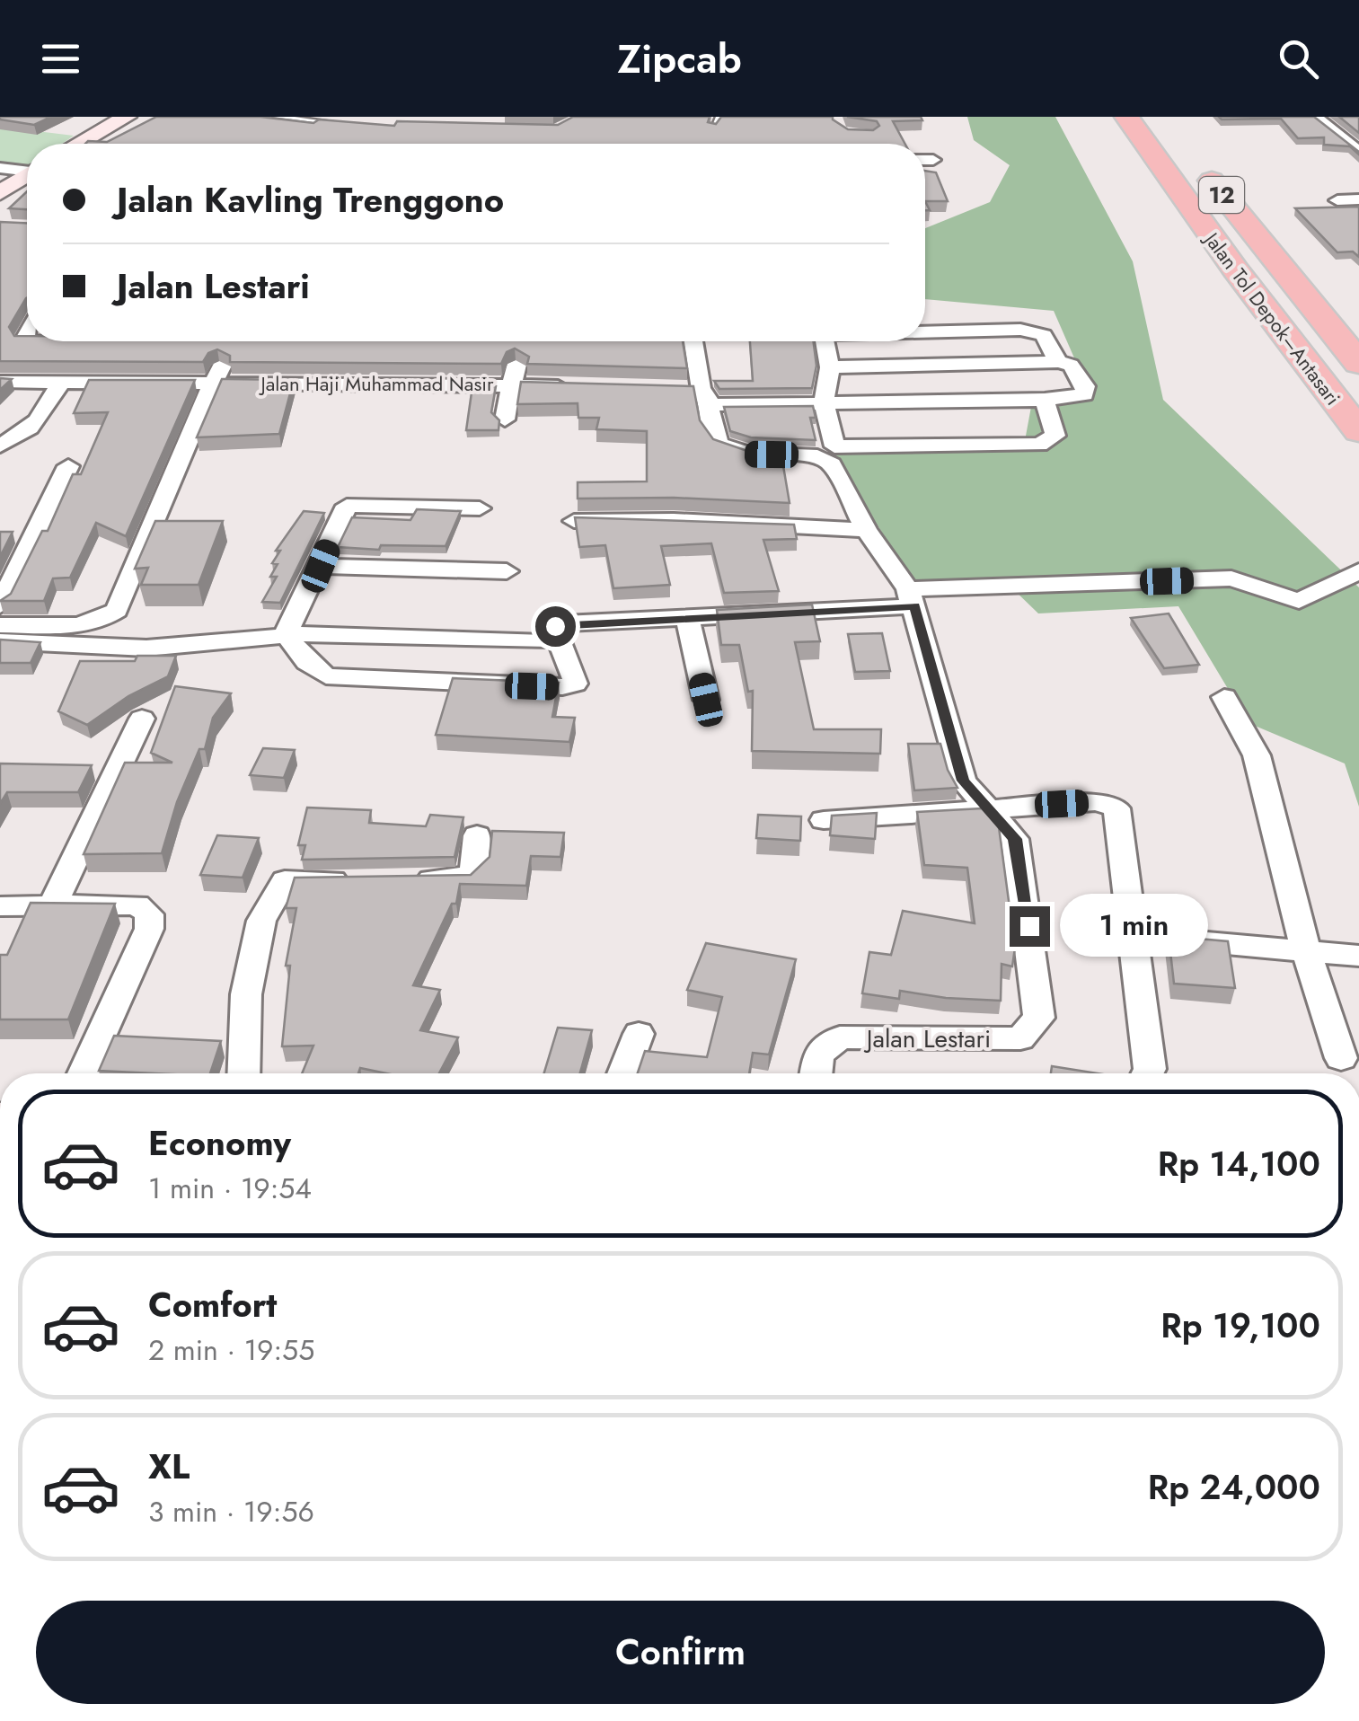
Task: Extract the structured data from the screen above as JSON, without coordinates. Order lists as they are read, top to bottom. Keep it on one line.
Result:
{"streets":{"highway":["12","Jalan Tol Depok–Antasari"],"street":["Jalan Haji Muhammad Nasir","Jalan Lestari"]},"page":{"header":"Zipcab","banner":["Jalan Kavling Trenggono","Jalan Lestari"],"bubble":"1 min","list":[{"name":"Economy","note":"1 min · 19:54","value":"Rp 14,100"},{"name":"Comfort","note":"2 min · 19:55","value":"Rp 19,100"},{"name":"XL","note":"3 min · 19:56","value":"Rp 24,000"}],"buttons":"Confirm"}}
